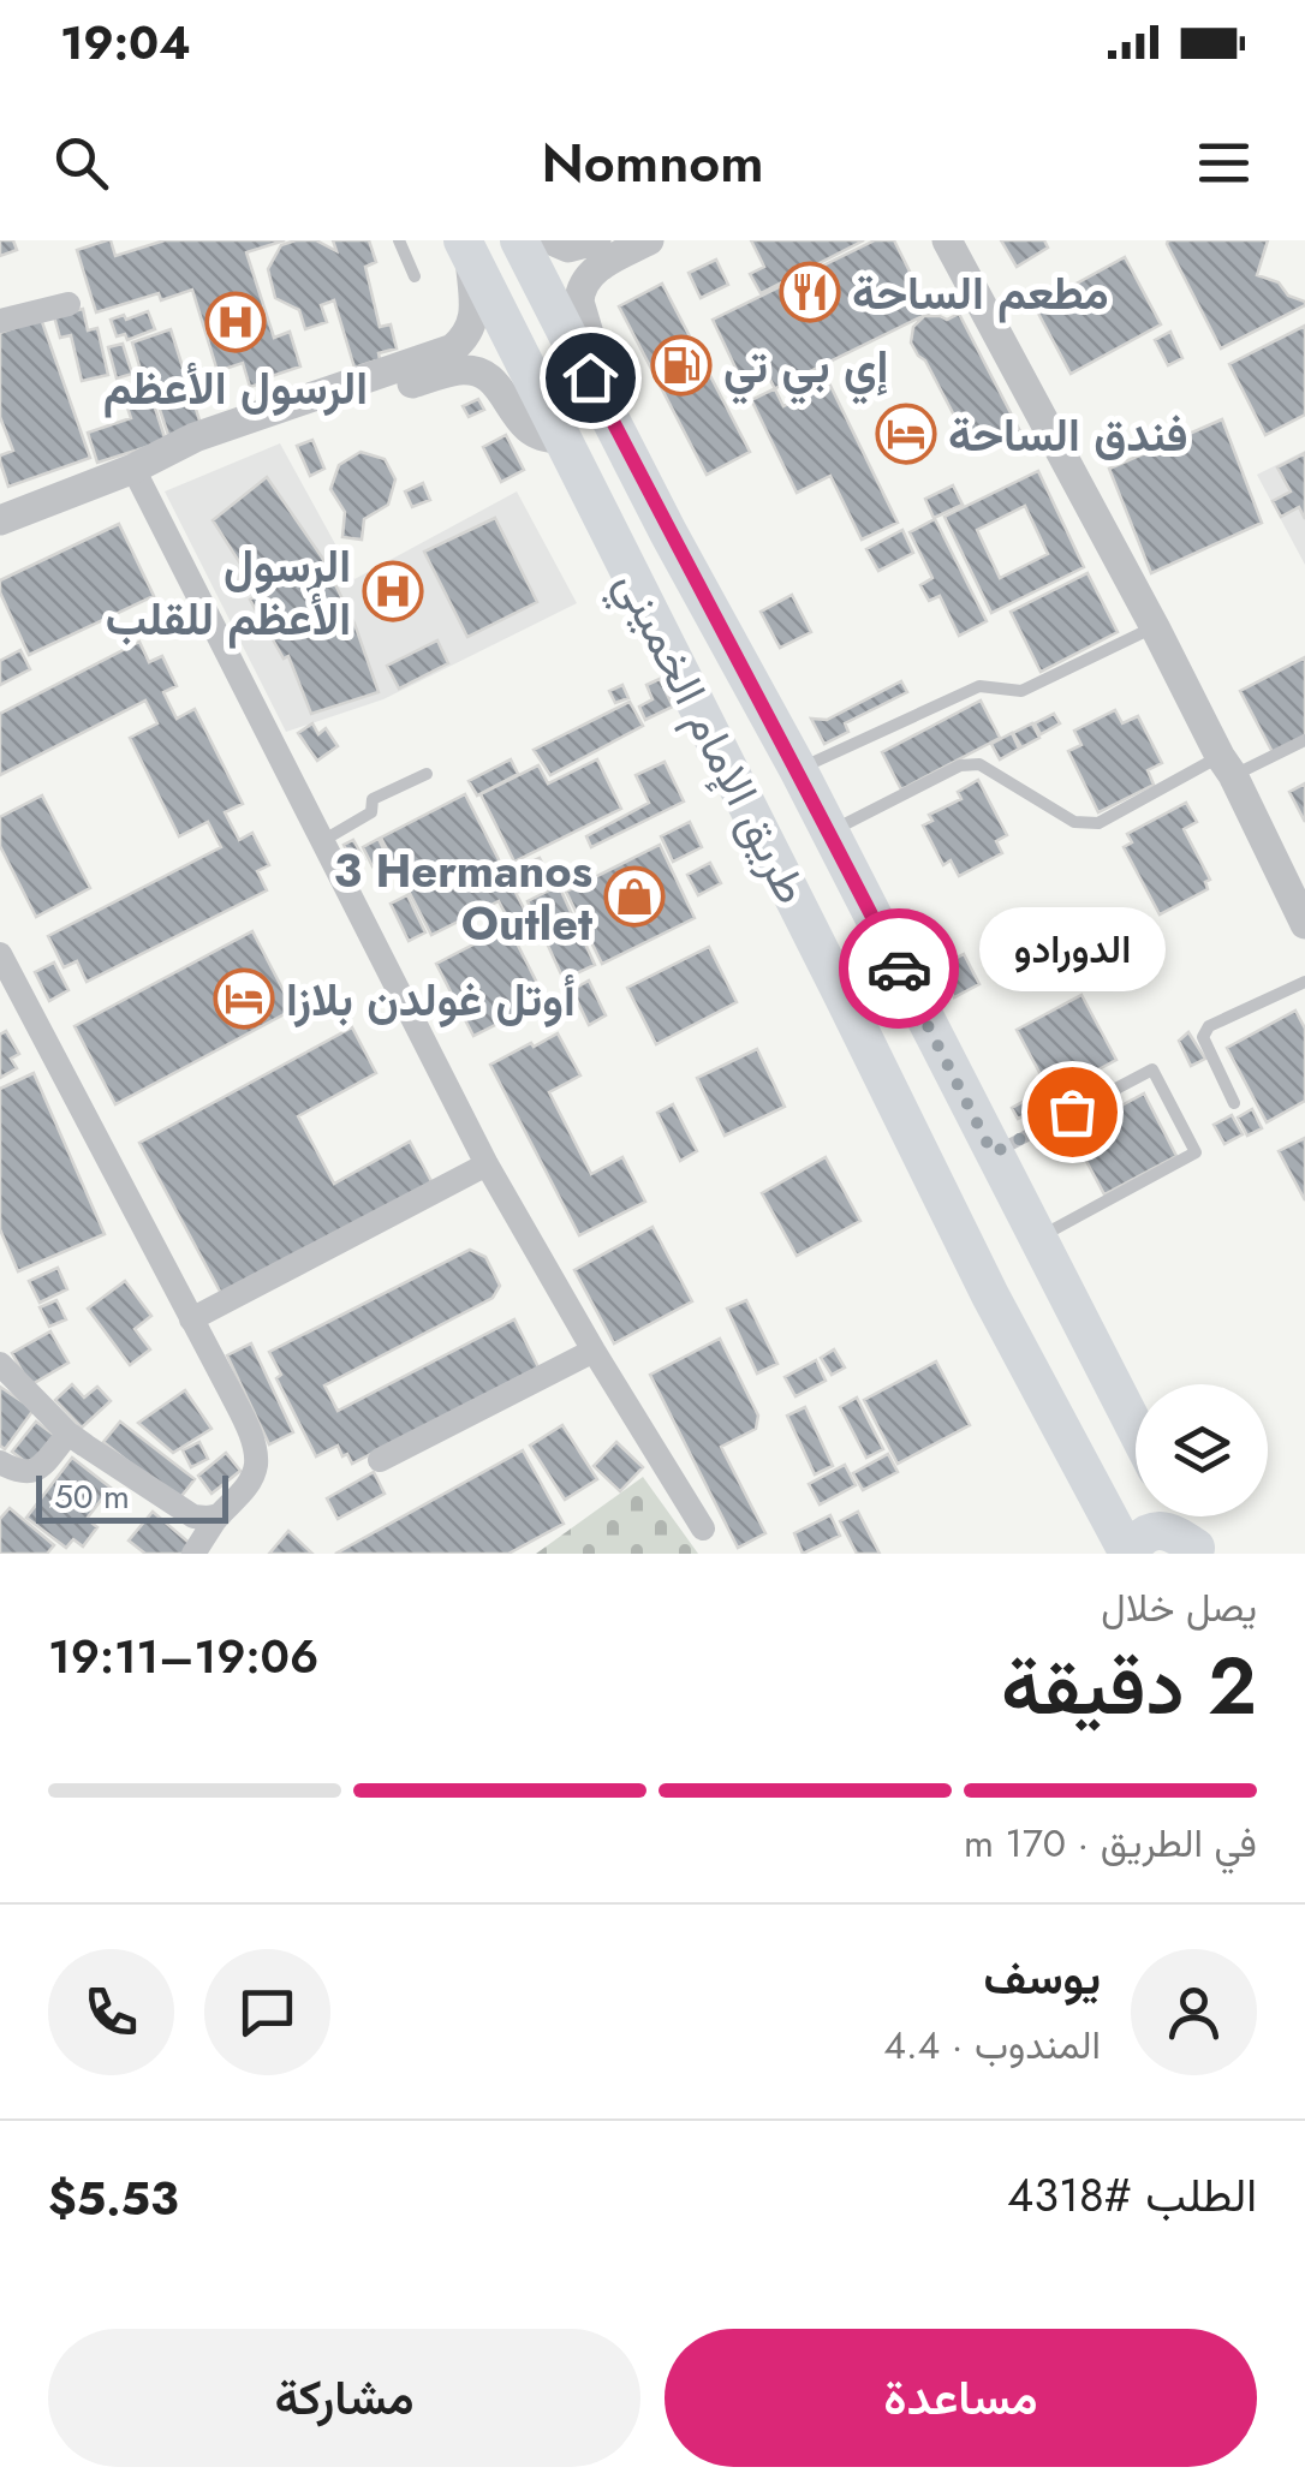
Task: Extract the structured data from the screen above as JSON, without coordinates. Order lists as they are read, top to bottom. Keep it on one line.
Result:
{"streets":{"highway":["طريق الإمام الخميني"]},"places":{"restaurant":["مطعم الساحة"],"hospital":["الرسول الأعظم","الرسول الأعظم للقلب"],"fuel station":["إي بي تي"],"hotel":["فندق الساحة","أوتل غولدن بلازا"],"shop":["3 Hermanos Outlet"],"other":["الدورادو"]},"scale_bar":"50 m","page":{"status":"19:04","header":"Nomnom","bubble":"الدورادو","scale":"50 m","heading":["2 دقيقة","يصل خلال","19:06–19:11"],"panel":["يوسف","المندوب · 4.4","الطلب #4318","$5.53"],"bar":"في الطريق · 170 m","buttons":["مساعدة","مشاركة"]}}
